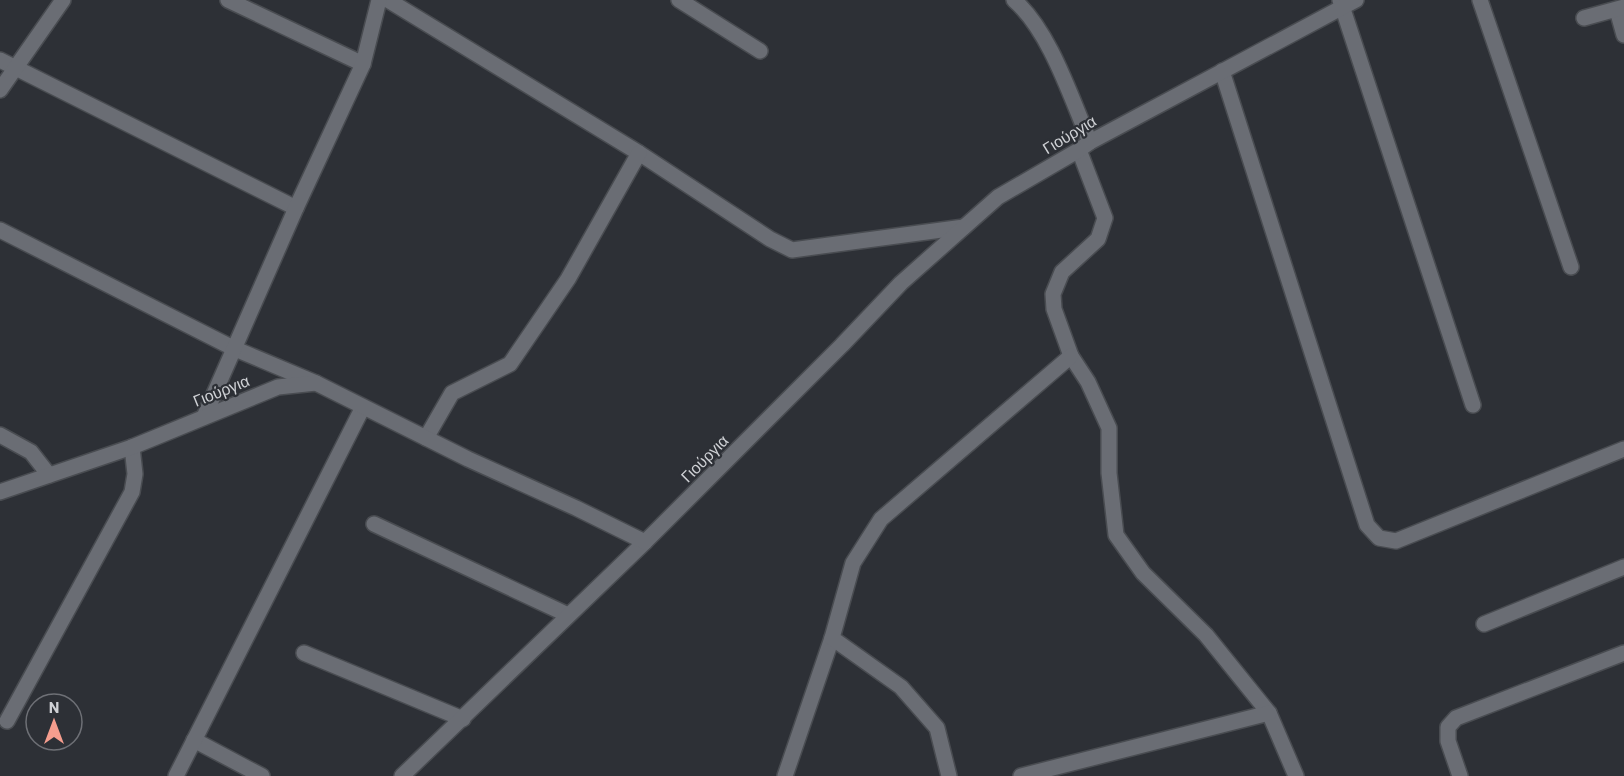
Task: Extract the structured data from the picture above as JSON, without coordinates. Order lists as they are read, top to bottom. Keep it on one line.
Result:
{"streets":{"street":["Γιούργια"]},"north":"top"}
